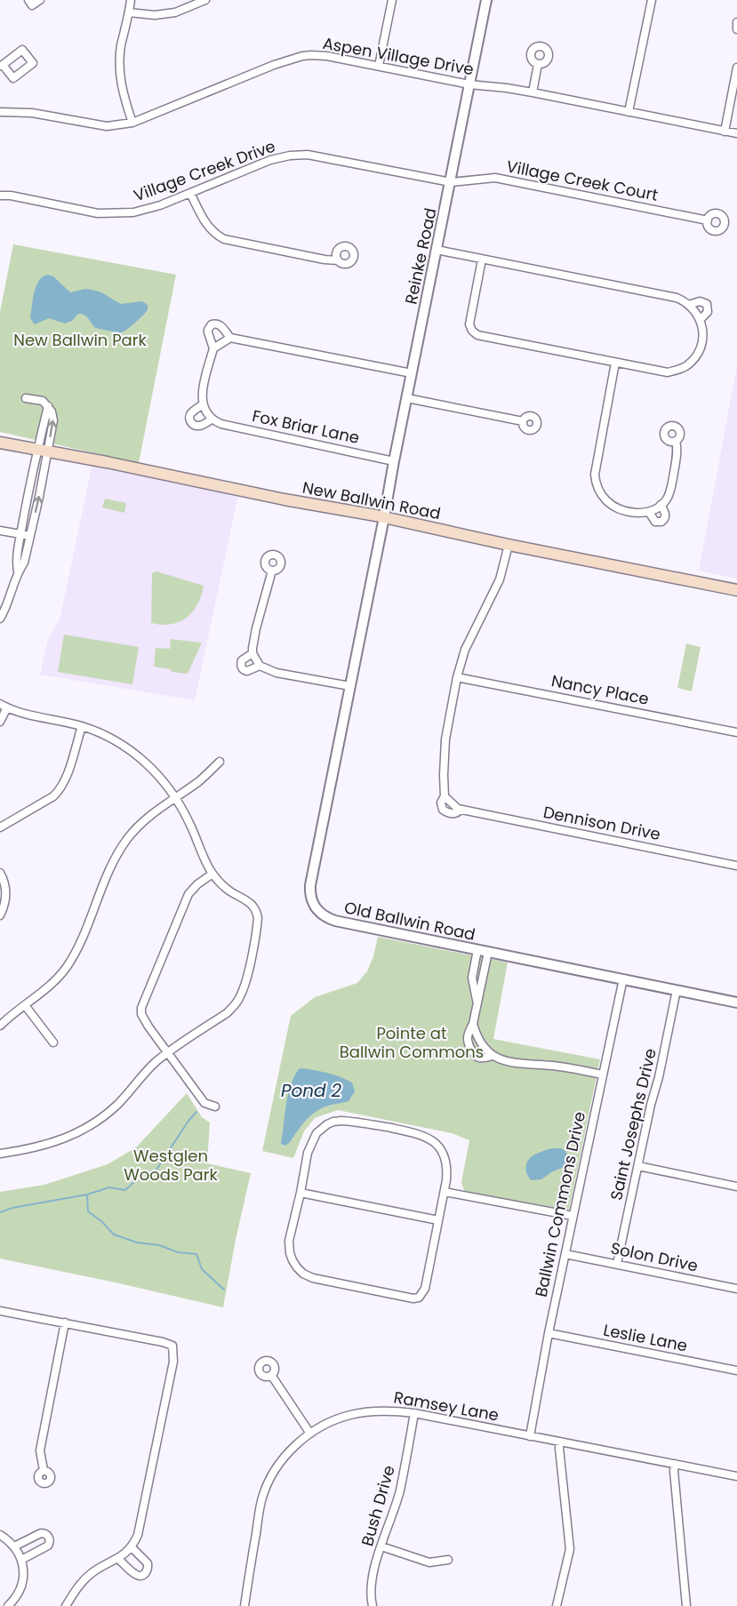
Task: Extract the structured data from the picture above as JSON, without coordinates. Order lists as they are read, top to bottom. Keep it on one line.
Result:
{"streets":{"main road":["New Ballwin Road"],"street":["Aspen Village Drive","Village Creek Drive","Village Creek Court","Reinke Road","Fox Briar Lane","Nancy Place","Dennison Drive","Old Ballwin Road","Saint Josephs Drive","Ballwin Commons Drive","Solon Drive","Leslie Lane","Ramsey Lane","Bush Drive"]},"crossings":[["Aspen Village Drive","Reinke Road"],["Village Creek Drive","Village Creek Court"],["Village Creek Drive","Reinke Road"],["Village Creek Court","Reinke Road"],["Reinke Road","Fox Briar Lane"],["Reinke Road","New Ballwin Road"],["Reinke Road","Old Ballwin Road"],["New Ballwin Road","Dennison Drive"],["New Ballwin Road","Old Ballwin Road"],["Nancy Place","Dennison Drive"],["Old Ballwin Road","Saint Josephs Drive"],["Old Ballwin Road","Ballwin Commons Drive"],["Saint Josephs Drive","Solon Drive"],["Ballwin Commons Drive","Solon Drive"],["Ballwin Commons Drive","Leslie Lane"],["Ballwin Commons Drive","Ramsey Lane"],["Ramsey Lane","Bush Drive"]],"water":["Pond 2"],"parks":["New Ballwin Park","Pointe at Ballwin Commons","Westglen Woods Park"]}
